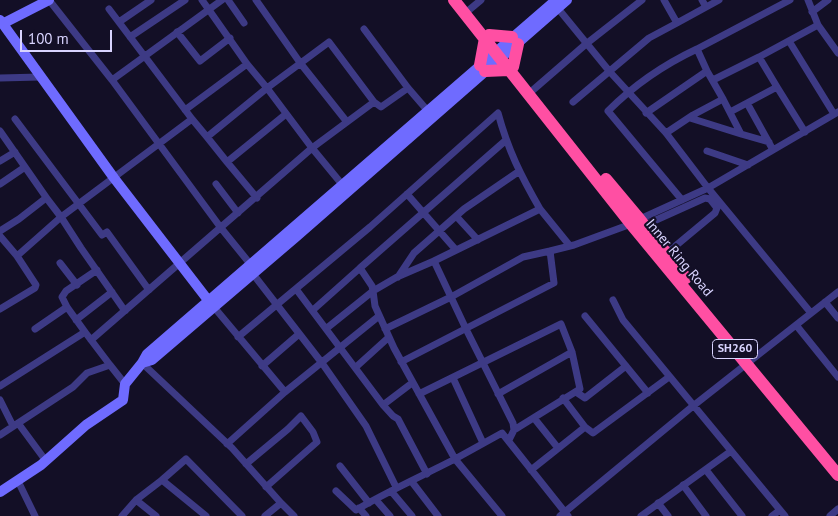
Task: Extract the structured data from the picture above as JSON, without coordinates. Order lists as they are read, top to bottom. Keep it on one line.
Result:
{"streets":{"highway":["Inner Ring Road","SH260"]},"scale_bar":"100 m"}
